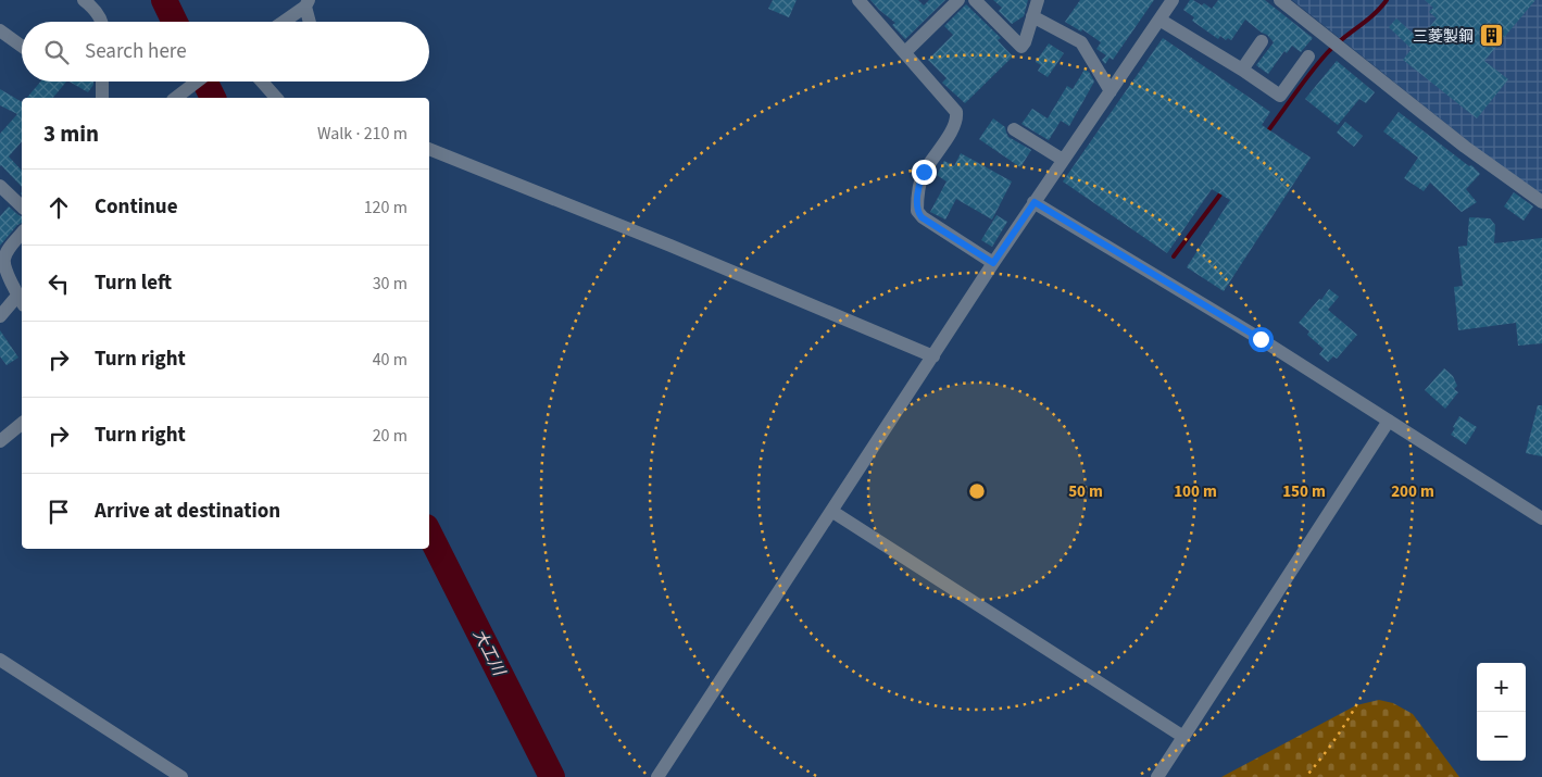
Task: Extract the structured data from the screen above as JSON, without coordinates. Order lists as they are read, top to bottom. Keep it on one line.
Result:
{"water":["大工川"],"places":{"building":["三菱製鋼"]},"page":{"search":"Search here","heading":["3 min","Walk · 210 m"],"list":[["Continue","120 m"],["Turn left","30 m"],["Turn right","40 m"],["Turn right","20 m"],"Arrive at destination"],"map_buttons":["+","−"]},"rings":["50 m","100 m","150 m","200 m"]}
